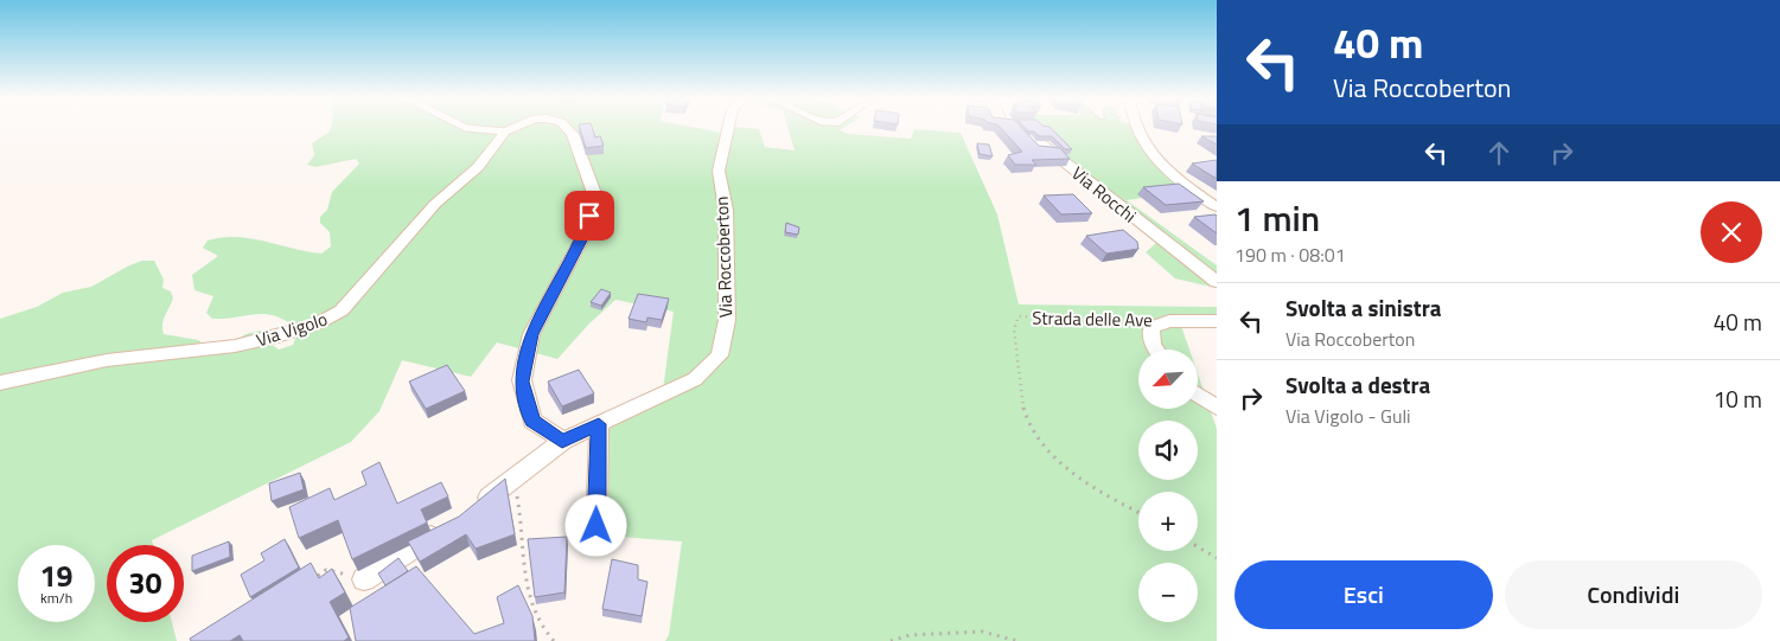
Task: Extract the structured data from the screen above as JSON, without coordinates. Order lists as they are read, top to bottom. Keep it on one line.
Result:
{"streets":{"street":["Via Rocchi","Via Roccoberton","Strada delle Ave","Via Vigolo"]},"north":"bottom left","page":{"turn":["40 m","Via Roccoberton"],"heading":["1 min","190 m · 08:01"],"list":[{"name":"Svolta a sinistra","note":"Via Roccoberton","value":"40 m"},{"name":"Svolta a destra","note":"Via Vigolo - Guli","value":"10 m"}],"map_buttons":["+","−"],"speed":"19 km/h","limit":"30","buttons":["Esci","Condividi"]}}
